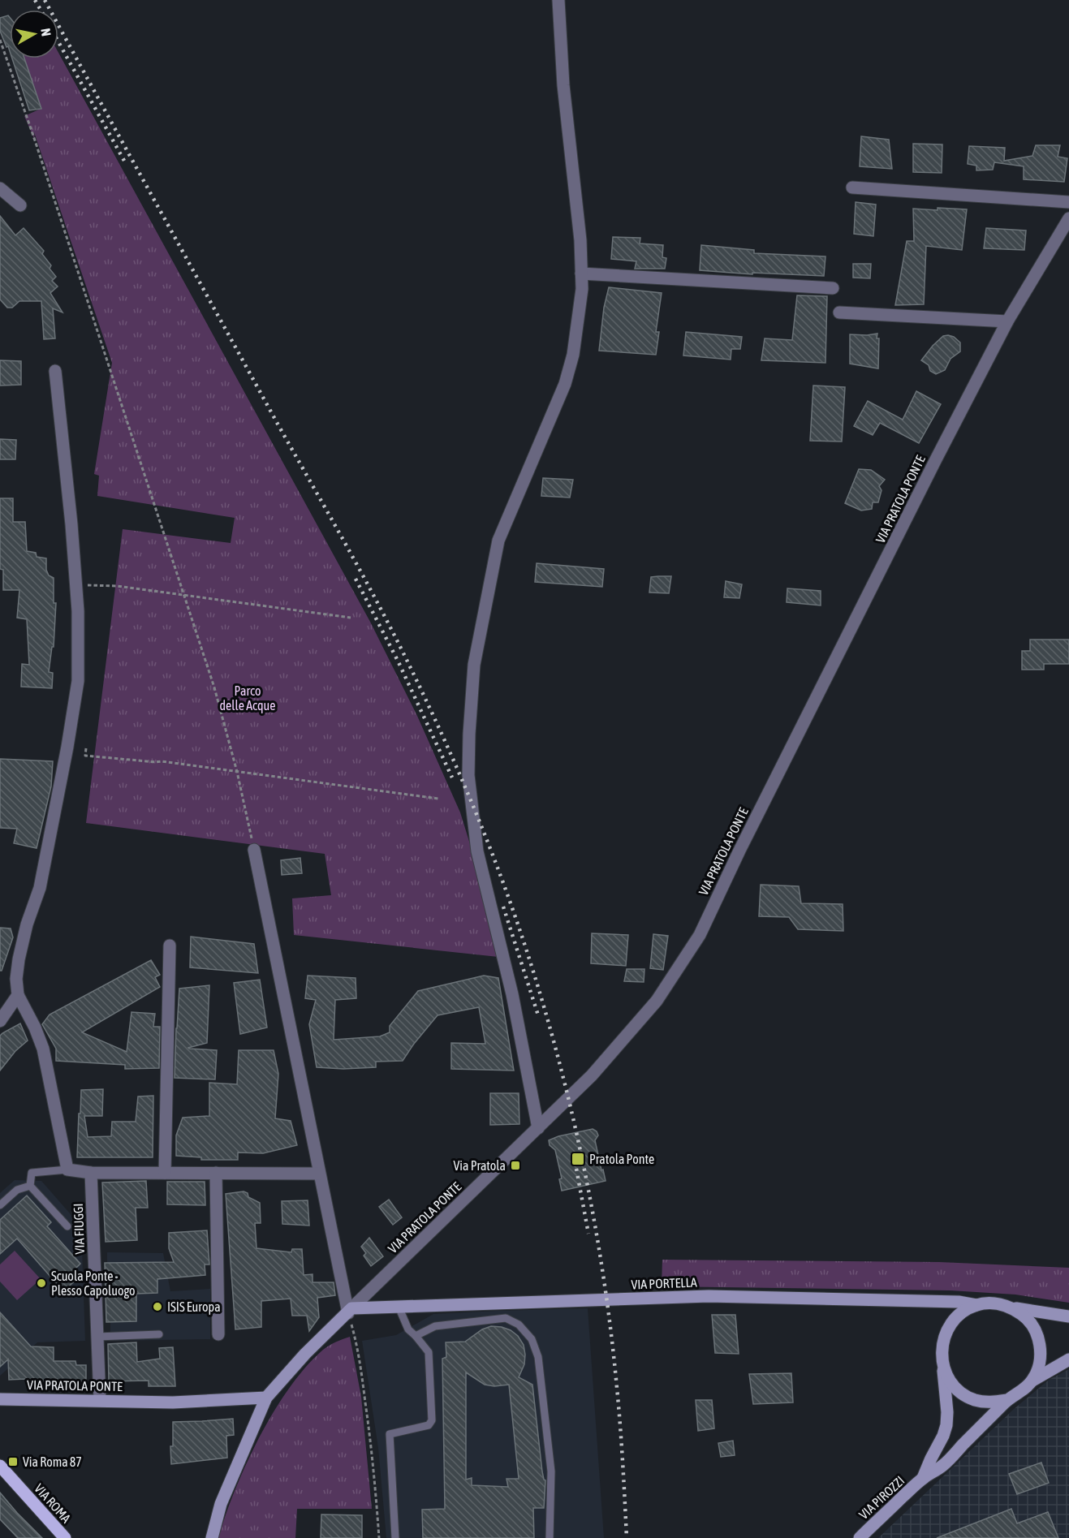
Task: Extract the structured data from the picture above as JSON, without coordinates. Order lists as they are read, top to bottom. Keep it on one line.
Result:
{"streets":{"main road":["VIA PRATOLA PONTE","VIA PORTELLA","VIA PIROZZI","VIA ROMA"],"street":["VIA FIUGGI"]},"crossings":[["VIA PRATOLA PONTE","VIA FIUGGI"],["VIA PRATOLA PONTE","VIA PORTELLA"]],"parks":["Parco delle Acque"],"places":{"transit":["Pratola Ponte","Via Pratola","Via Roma 87"],"other":["Scuola Ponte - Plesso Capoluogo","ISIS Europa"]},"north":"right"}
